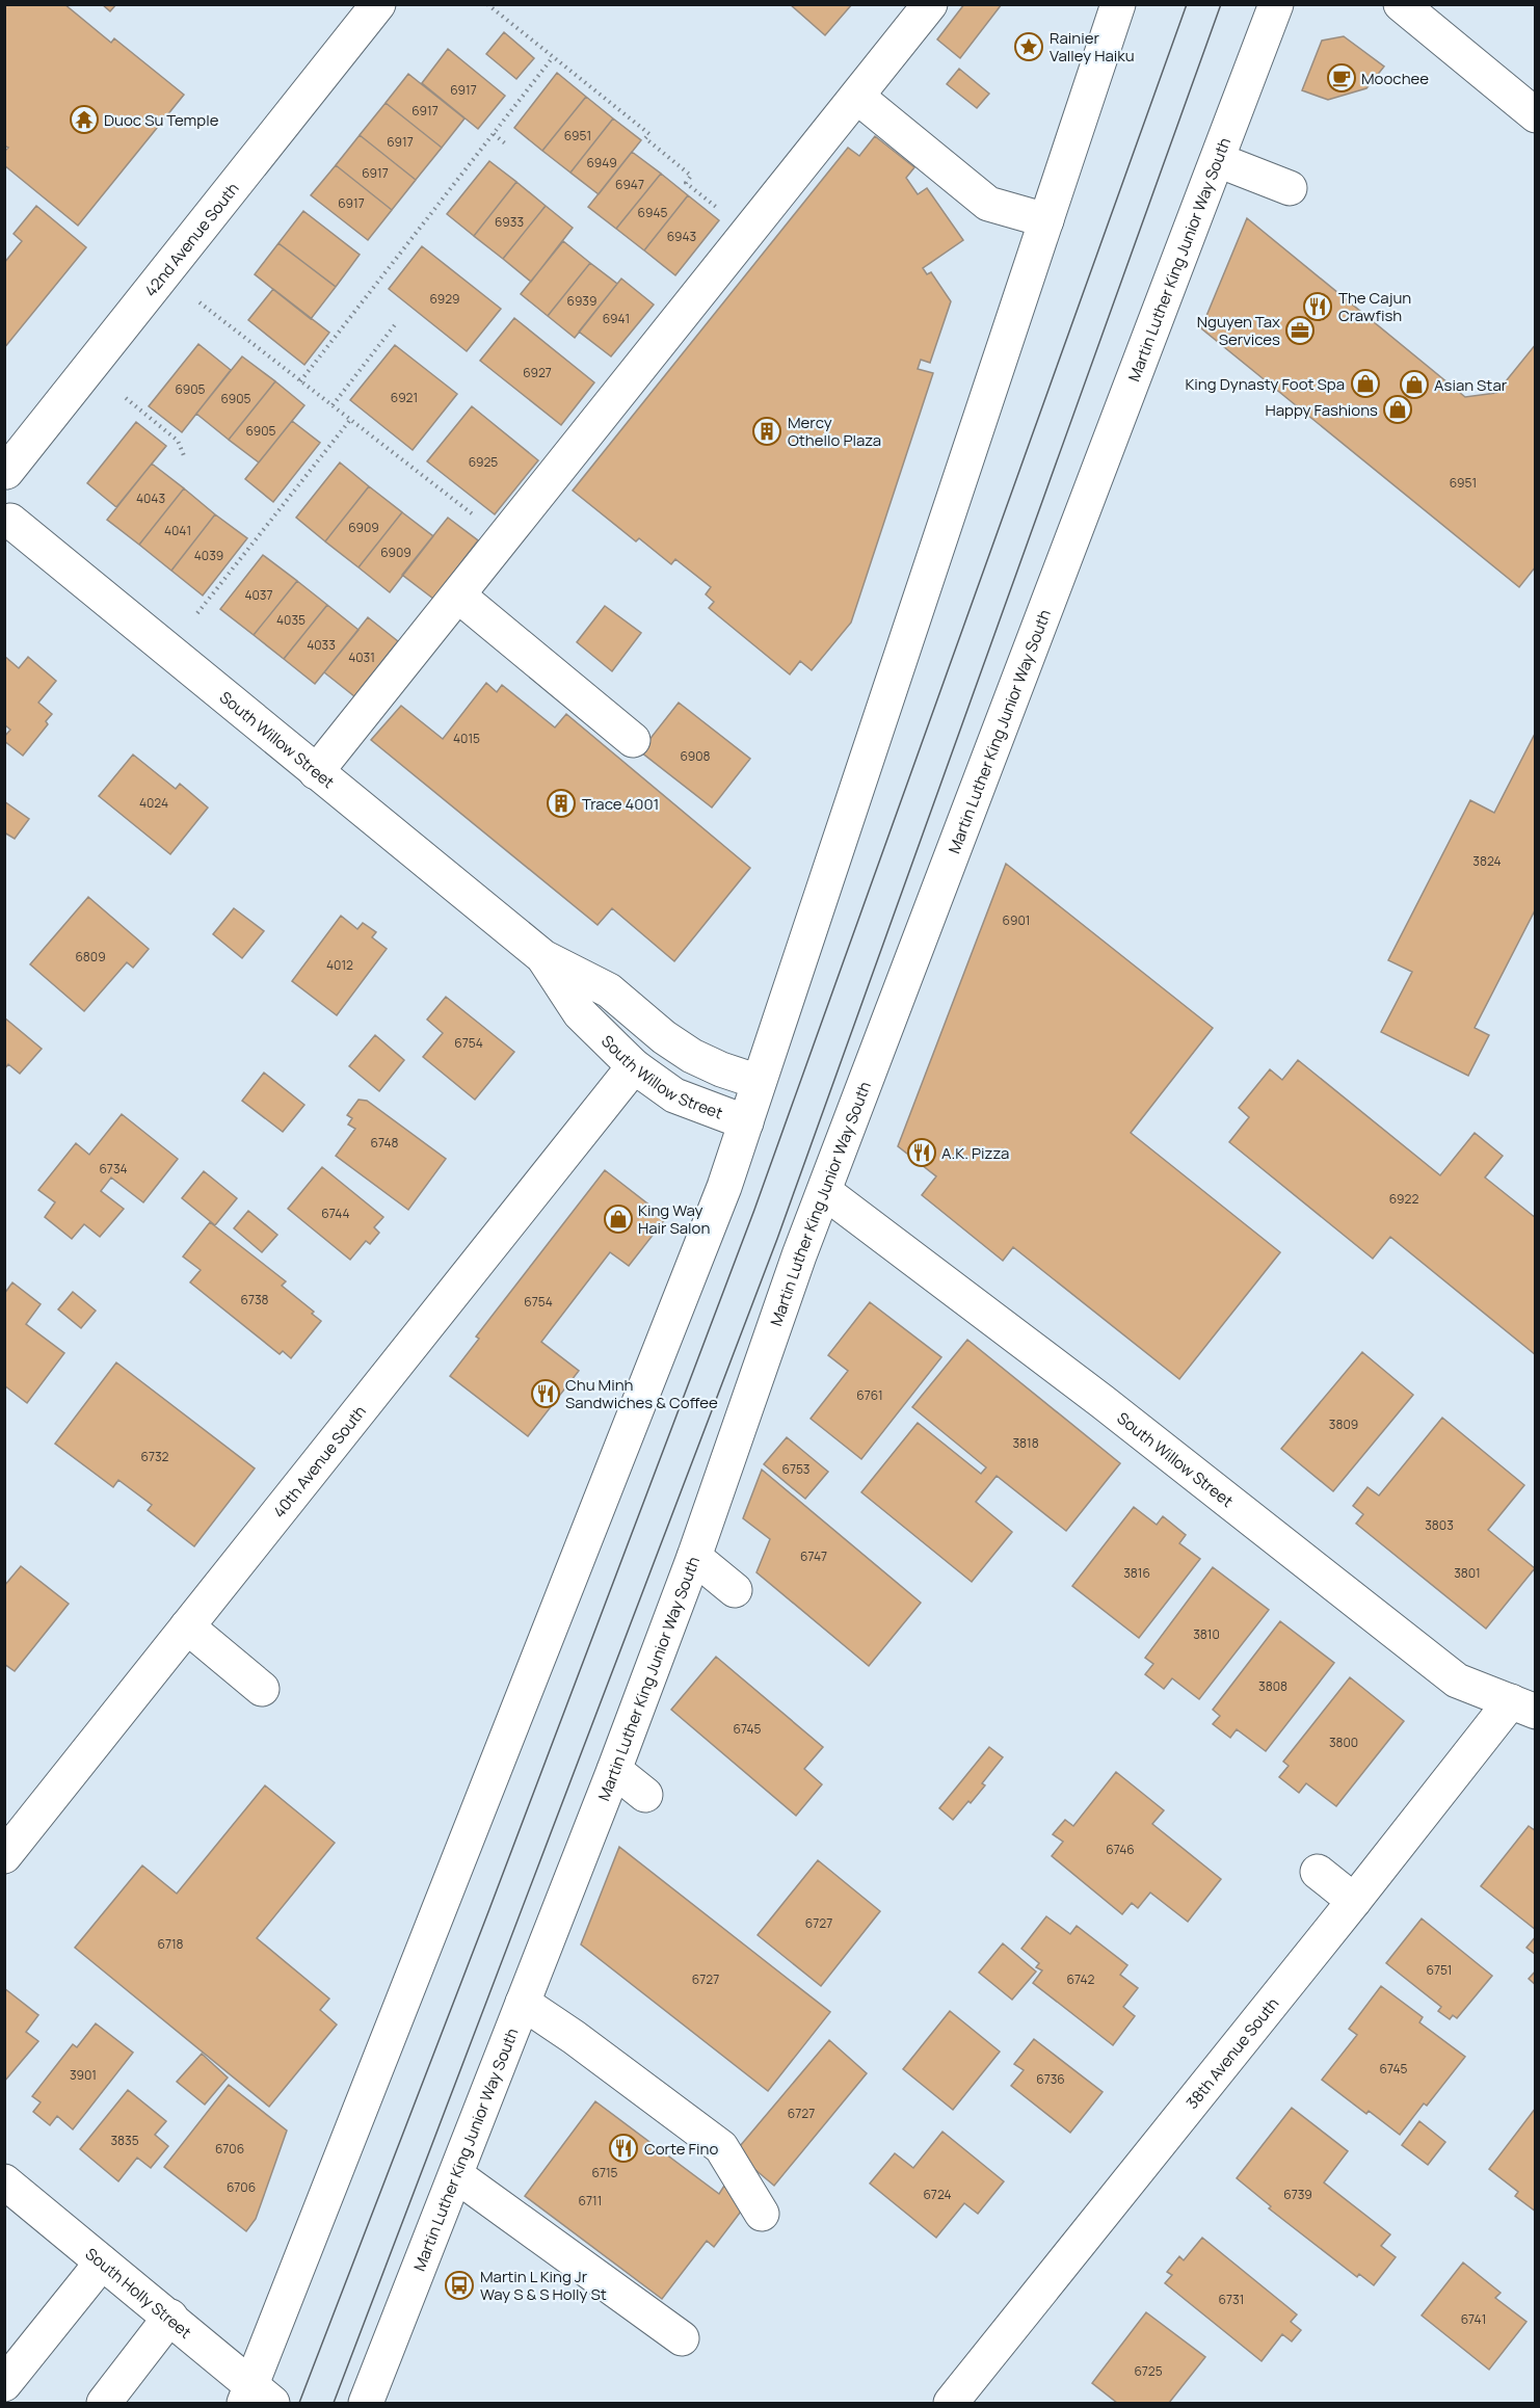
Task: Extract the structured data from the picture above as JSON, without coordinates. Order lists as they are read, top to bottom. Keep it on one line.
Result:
{"streets":{"street":["42nd Avenue South","Martin Luther King Junior Way South","South Willow Street","40th Avenue South","38th Avenue South","South Holly Street"]},"crossings":[["Martin Luther King Junior Way South","South Willow Street"],["South Willow Street","40th Avenue South"],["South Willow Street","38th Avenue South"]],"places":{"place":["Rainier Valley Haiku"],"cafe":["Moochee"],"temple":["Duoc Su Temple"],"restaurant":["The Cajun Crawfish","A.K. Pizza","Chu Minh Sandwiches & Coffee","Corte Fino"],"office":["Nguyen Tax Services"],"shop":["King Dynasty Foot Spa","Asian Star","Happy Fashions","King Way Hair Salon"],"building":["Mercy Othello Plaza","Trace 4001"],"bus stop":["Martin L King Jr Way S & S Holly St"]},"house_numbers":["6917","6917","6951","6917","6949","6917","6947","6917","6945","6933","6943","6929","6939","6941","6927","6905","6921","6905","6905","6925","6951","4043","6909","4041","6909","4039","4037","4035","4033","4031","4015","6908","4024","3824","6901","6809","4012","6754","6748","6734","6922","6744","6738","6754","6761","3809","3818","6732","6753","3803","6747","3816","3801","3810","3808","6745","3800","6746","6727","6718","6751","6727","6742","6745","3901","6736","6727","3835","6706","6715","6706","6724","6739","6711","6731","6741","6725"]}
